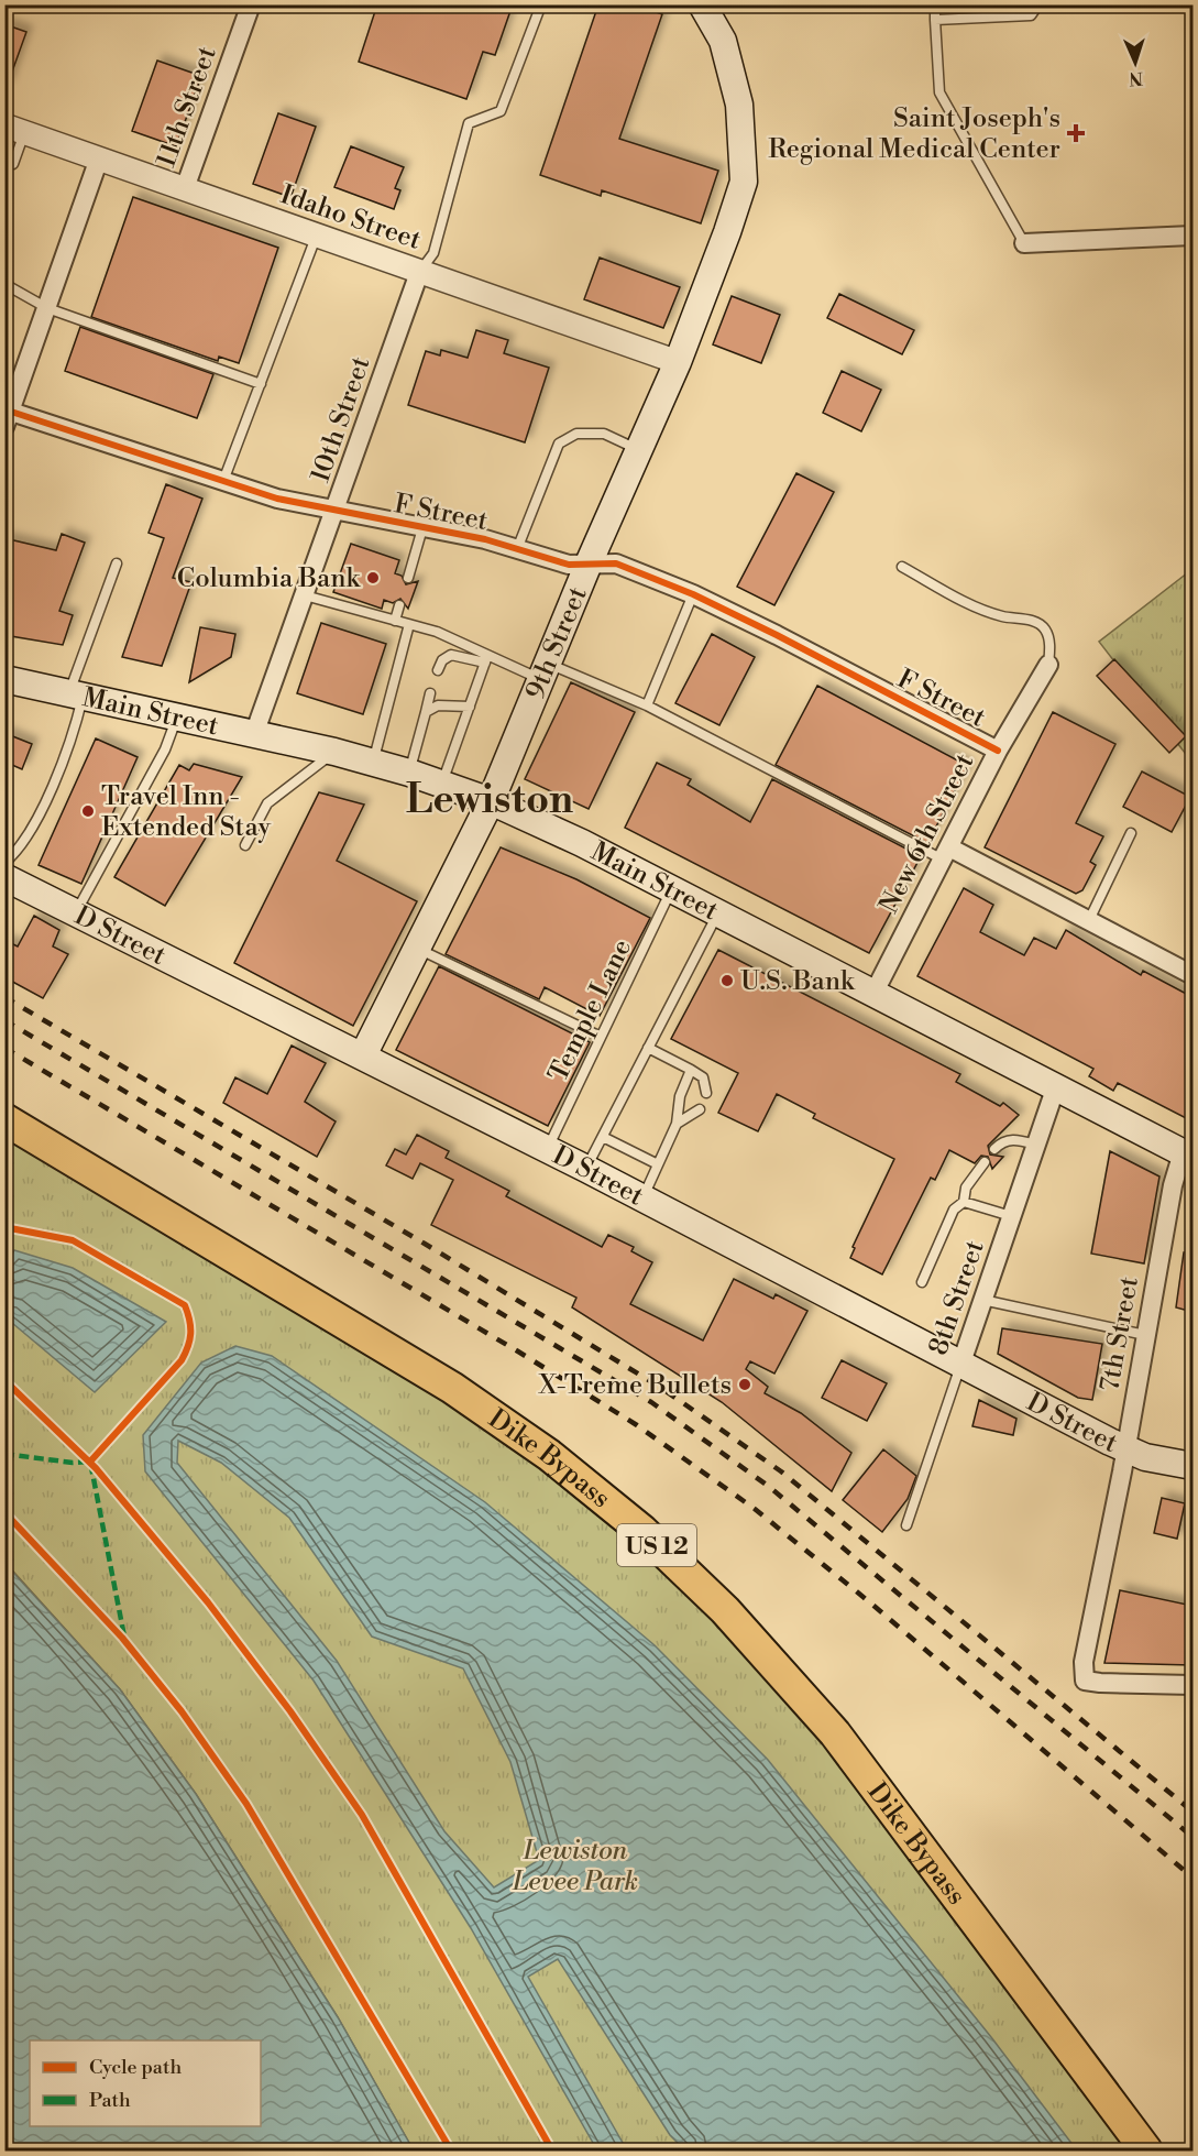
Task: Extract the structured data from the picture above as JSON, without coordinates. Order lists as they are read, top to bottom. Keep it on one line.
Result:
{"streets":{"highway":["Dike Bypass","US 12"],"main road":["9th Street","Main Street","D Street"],"street":["11th Street","Idaho Street","10th Street","F Street","New 6th Street","8th Street","7th Street"],"lane":["Temple Lane"]},"crossings":[["11th Street","Idaho Street"],["Idaho Street","10th Street"],["Idaho Street","9th Street"],["10th Street","F Street"],["10th Street","Main Street"],["F Street","9th Street"],["F Street","New 6th Street"],["9th Street","Main Street"],["9th Street","D Street"],["Main Street","New 6th Street"],["Main Street","Temple Lane"],["Main Street","8th Street"],["Main Street","7th Street"],["D Street","Temple Lane"],["D Street","8th Street"],["D Street","7th Street"]],"districts":["Lewiston"],"parks":["Lewiston Levee Park"],"places":{"health":["Saint Joseph's Regional Medical Center"],"other":["Columbia Bank","Travel Inn - Extended Stay","U.S. Bank","X-Treme Bullets"]},"legend":["Cycle path","Path"],"north":"bottom"}
